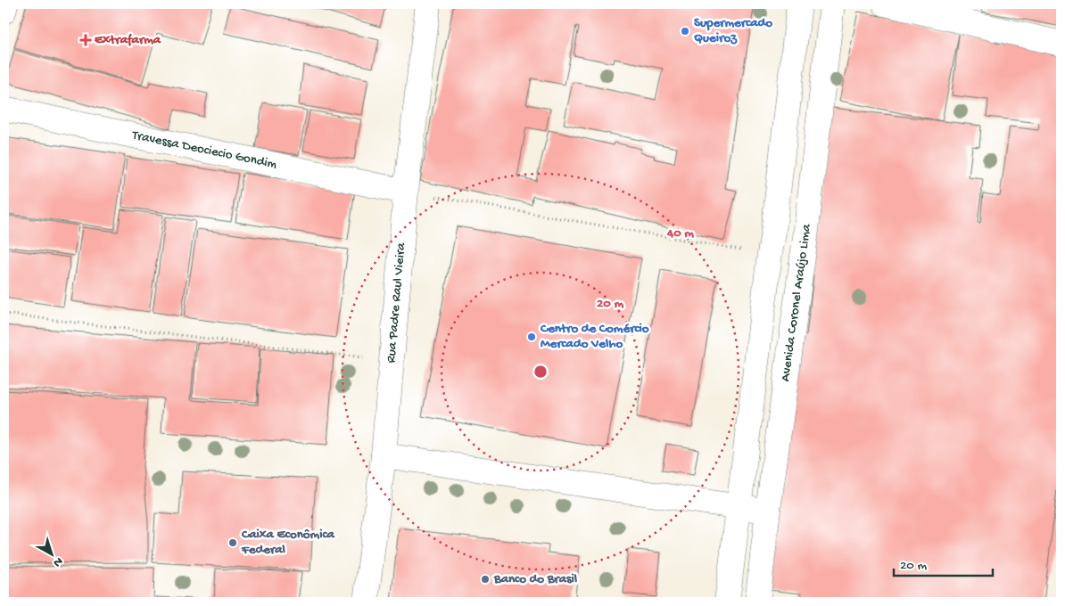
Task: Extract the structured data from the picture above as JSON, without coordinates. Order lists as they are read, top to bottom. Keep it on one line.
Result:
{"streets":{"street":["Travessa Deociecio Gondim","Rua Padre Raul Vieira","Avenida Coronel Araújo Lima"]},"crossings":[["Travessa Deociecio Gondim","Rua Padre Raul Vieira"]],"places":{"other":["Supermercado Queiroz","Centro de Comércio Mercado Velho","Caixa Econômica Federal","Banco do Brasil"],"health":["Extrafarma"]},"scale_bar":"20 m","north":"bottom right","rings":["40 m","20 m"]}
